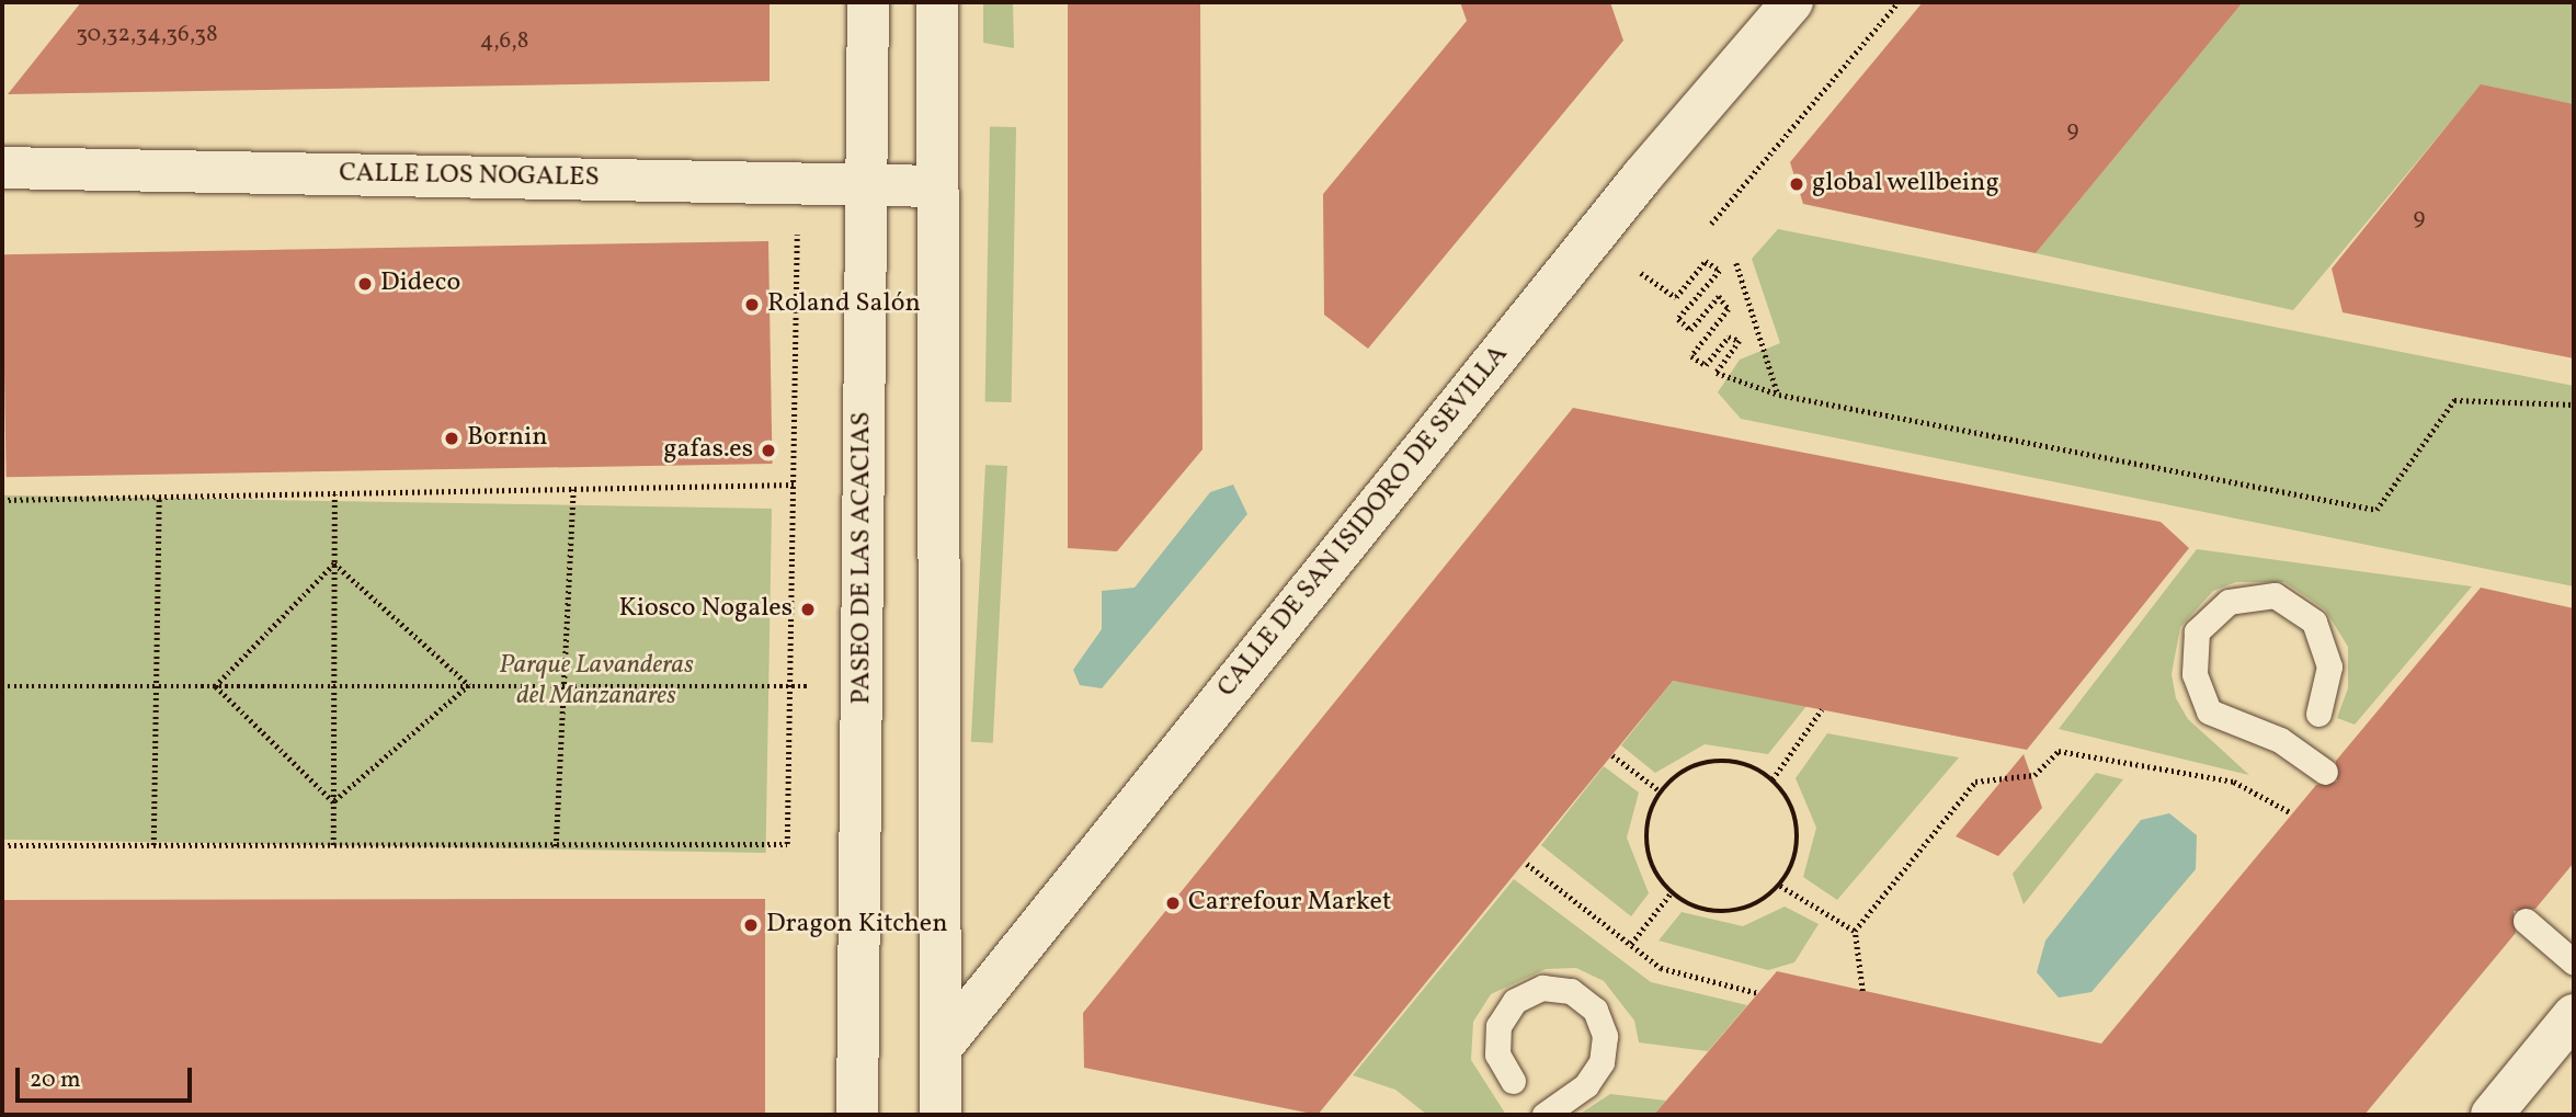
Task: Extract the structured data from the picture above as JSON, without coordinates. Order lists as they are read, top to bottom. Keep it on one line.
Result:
{"streets":{"street":["CALLE LOS NOGALES","CALLE DE SAN ISIDORO DE SEVILLA","PASEO DE LAS ACACIAS"]},"crossings":[["CALLE LOS NOGALES","PASEO DE LAS ACACIAS"]],"parks":["Parque Lavanderas del Manzanares"],"places":["global wellbeing","Dideco","Roland Salón","Bornin","gafas.es","Kiosco Nogales","Carrefour Market","Dragon Kitchen"],"house_numbers":["30,32,34,36,38","4,6,8","9","9"],"scale_bar":"20 m"}
